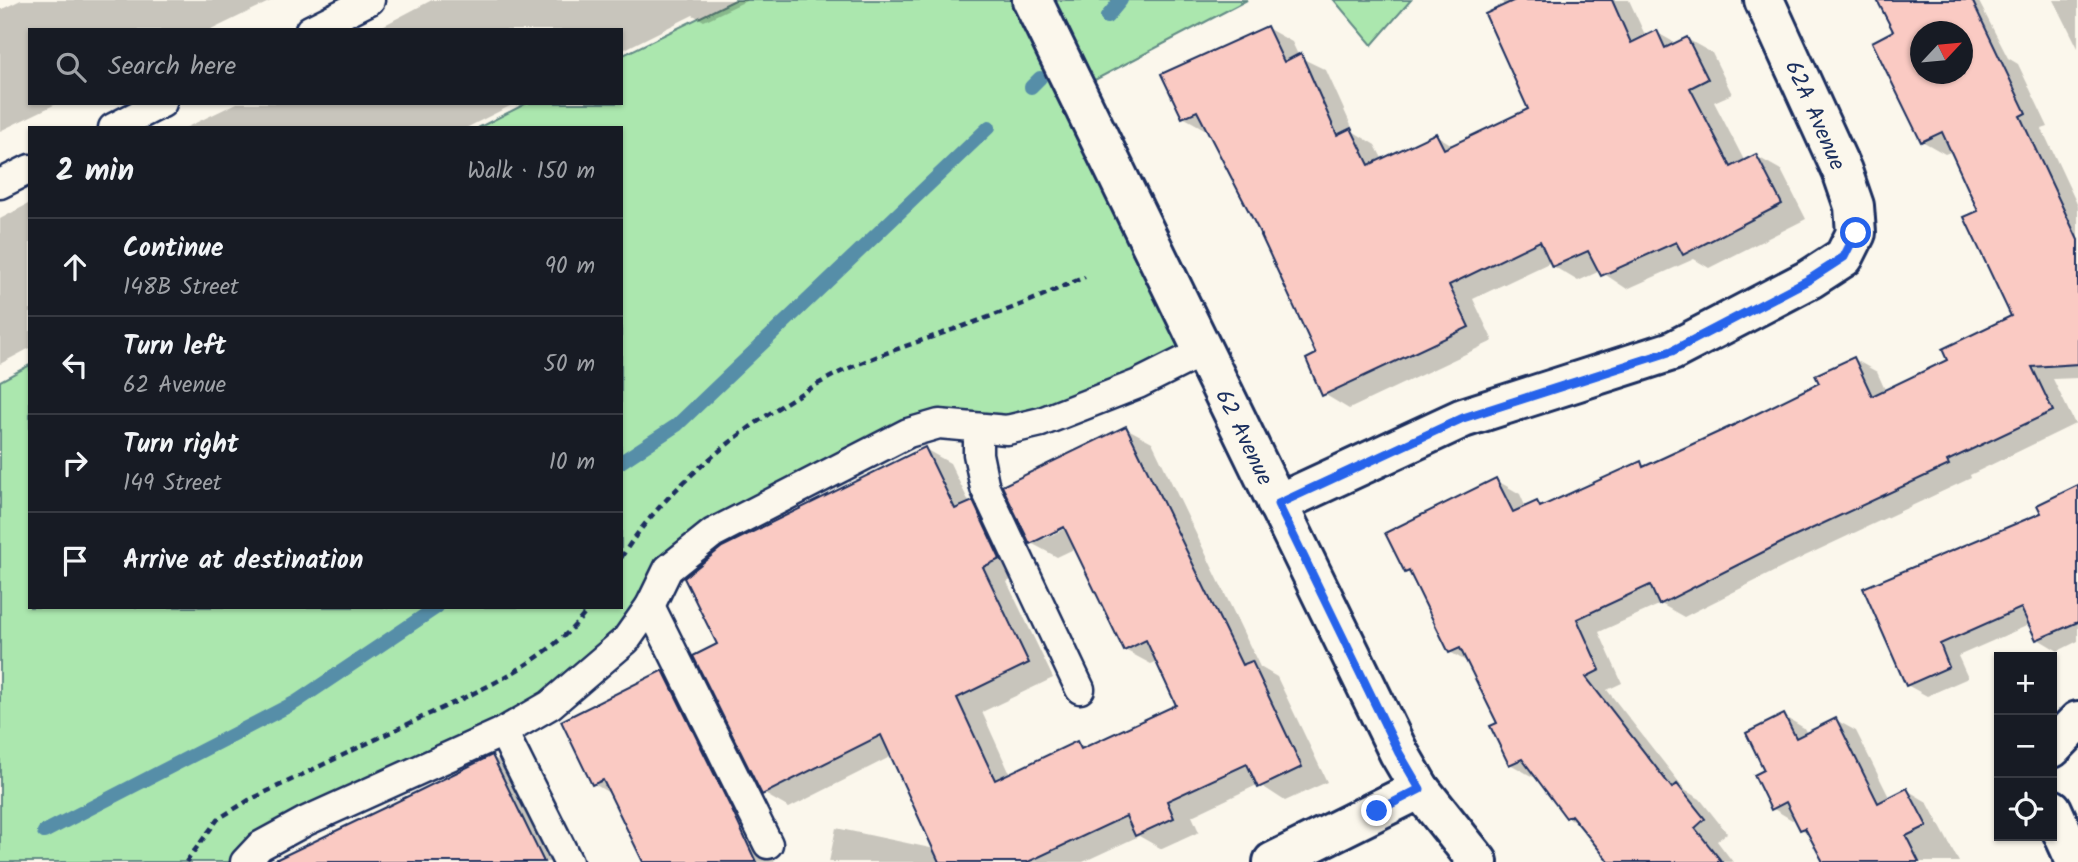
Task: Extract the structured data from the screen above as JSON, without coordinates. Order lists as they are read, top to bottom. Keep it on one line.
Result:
{"streets":{"street":["62A Avenue","62 Avenue"]},"crossings":[["62A Avenue","62 Avenue"]],"north":"top right","page":{"search":"Search here","heading":["2 min","Walk · 150 m"],"list":[["Continue","148B Street","90 m"],["Turn left","62 Avenue","50 m"],["Turn right","149 Street","10 m"],"Arrive at destination"],"map_buttons":["+","−"]}}
